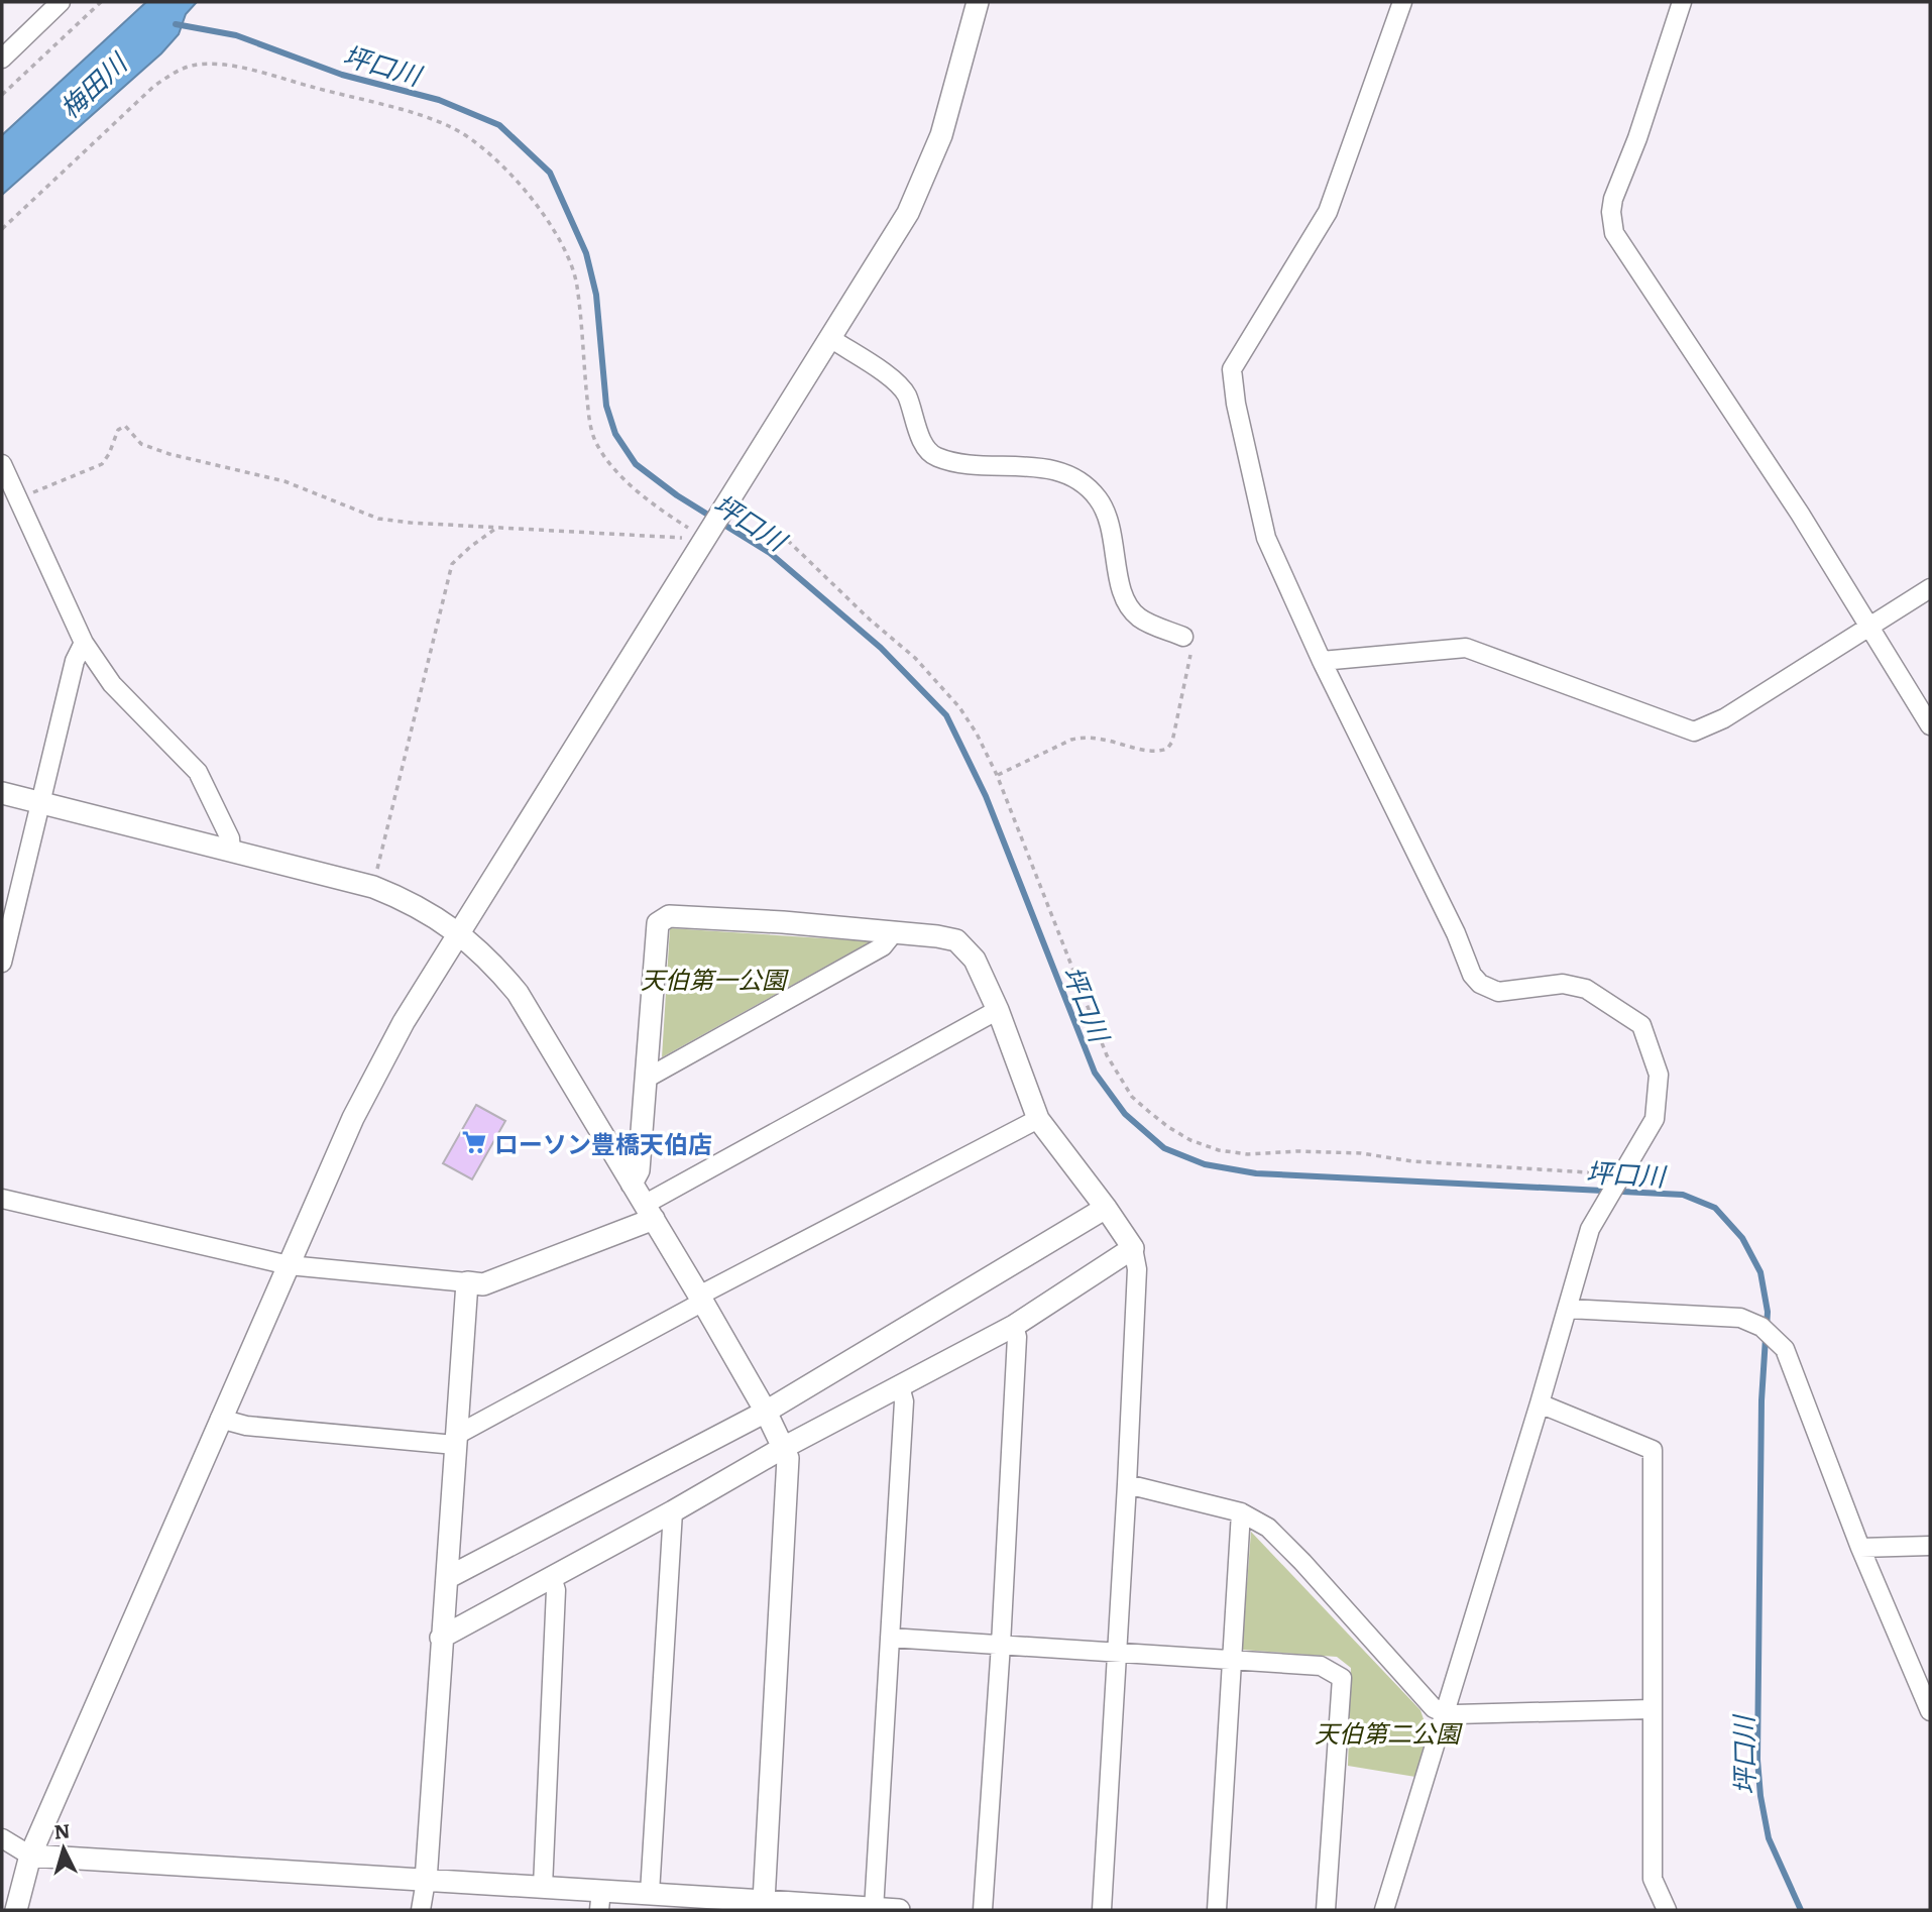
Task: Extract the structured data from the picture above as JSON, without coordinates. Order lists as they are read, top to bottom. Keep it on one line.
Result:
{"water":["坪口川","梅田川"],"parks":["天伯第一公園","天伯第二公園"],"places":{"supermarket":["ローソン豊橋天伯店"]},"north":"top"}
